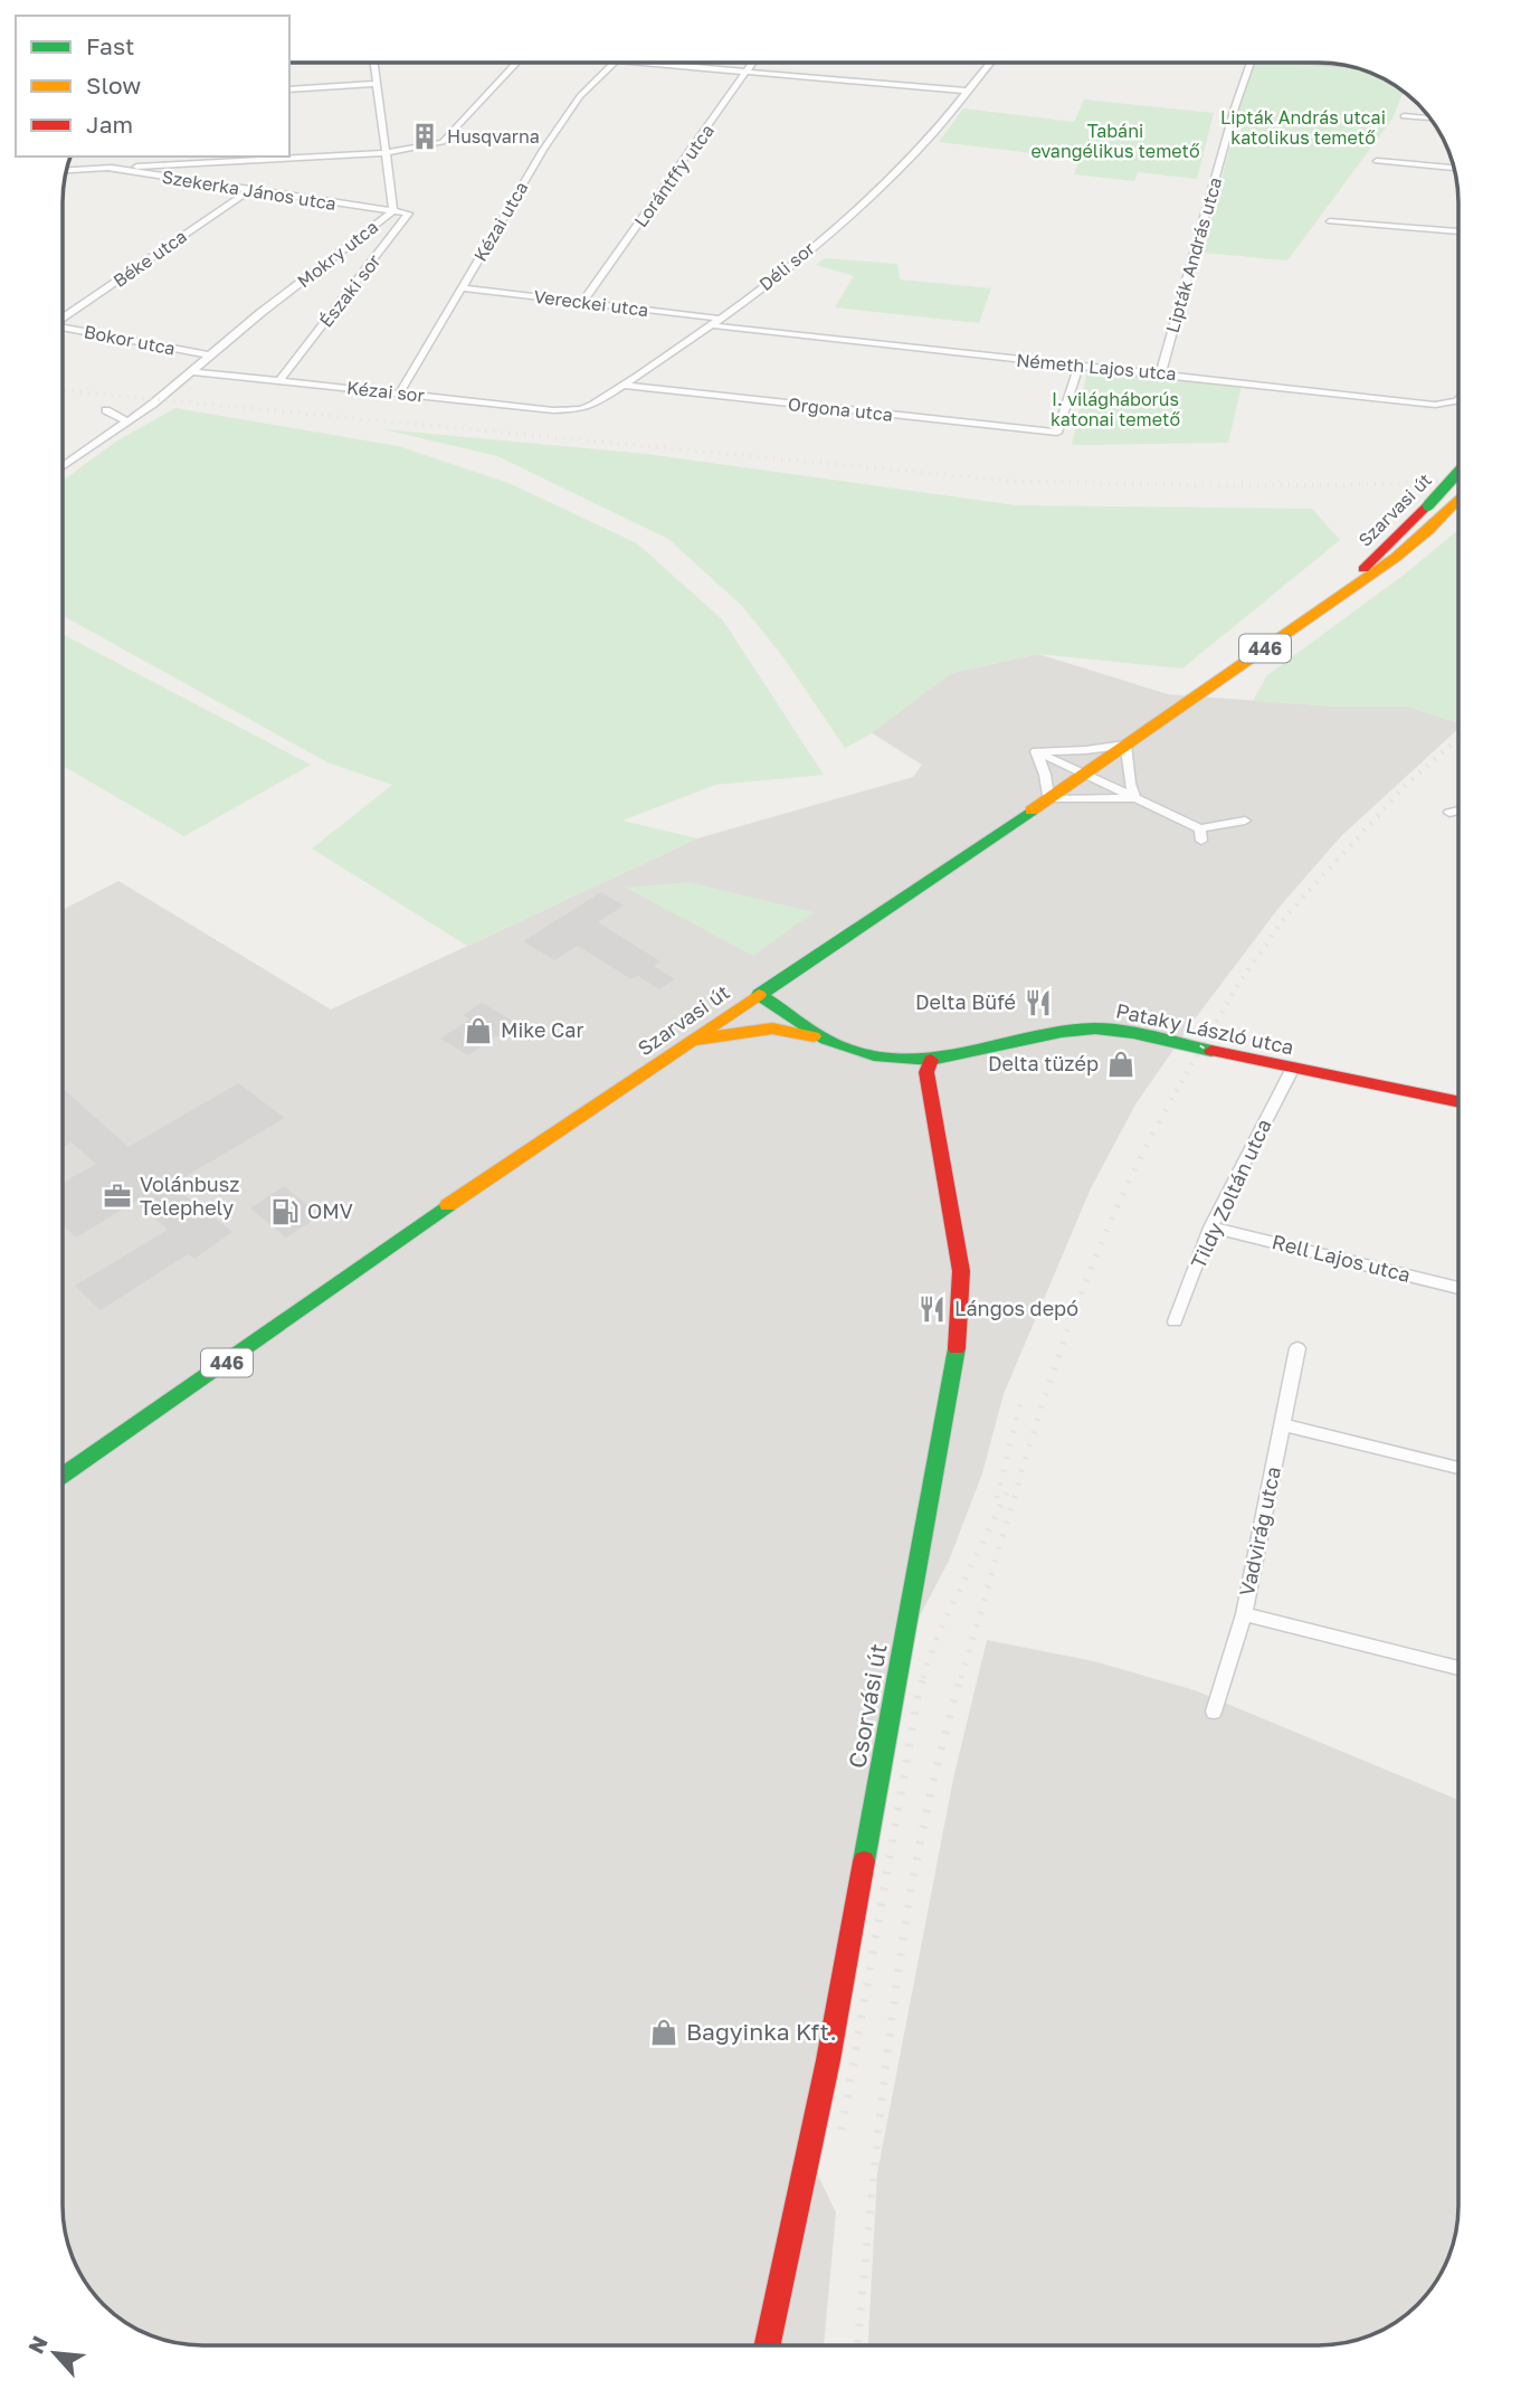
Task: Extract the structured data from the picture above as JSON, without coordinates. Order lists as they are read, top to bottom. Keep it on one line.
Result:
{"streets":{"main road":["Szarvasi út","446","Pataky László utca","Csorvási út"],"street":["Lorántffy utca","Szekerka János utca","Kézai utca","Mokry utca","Lipták András utca","Béke utca","Déli sor","Északi sor","Vereckei utca","Bokor utca","Németh Lajos utca","Kézai sor","Orgona utca","Tildy Zoltán utca","Rell Lajos utca","Vadvirág utca"]},"crossings":[["Lorántffy utca","Vereckei utca"],["Szekerka János utca","Mokry utca"],["Szekerka János utca","Béke utca"],["Szekerka János utca","Északi sor"],["Kézai utca","Vereckei utca"],["Kézai utca","Kézai sor"],["Mokry utca","Északi sor"],["Mokry utca","Bokor utca"],["Mokry utca","Kézai sor"],["Lipták András utca","Németh Lajos utca"],["Déli sor","Vereckei utca"],["Déli sor","Németh Lajos utca"],["Déli sor","Kézai sor"],["Déli sor","Orgona utca"],["Északi sor","Kézai sor"],["Vereckei utca","Németh Lajos utca"],["Németh Lajos utca","Orgona utca"],["Szarvasi út","Pataky László utca"],["Pataky László utca","Tildy Zoltán utca"],["Pataky László utca","Csorvási út"],["Tildy Zoltán utca","Rell Lajos utca"]],"parks":["Lipták András utcai katolikus temető","Tabáni evangélikus temető","I. világháborús katonai temető"],"places":{"building":["Husqvarna"],"restaurant":["Delta Büfé","Lángos depó"],"shop":["Mike Car","Delta tüzép","Bagyinka Kft."],"office":["Volánbusz Telephely"],"fuel station":["OMV"]},"legend":["Fast","Slow","Jam"],"north":"top left"}
